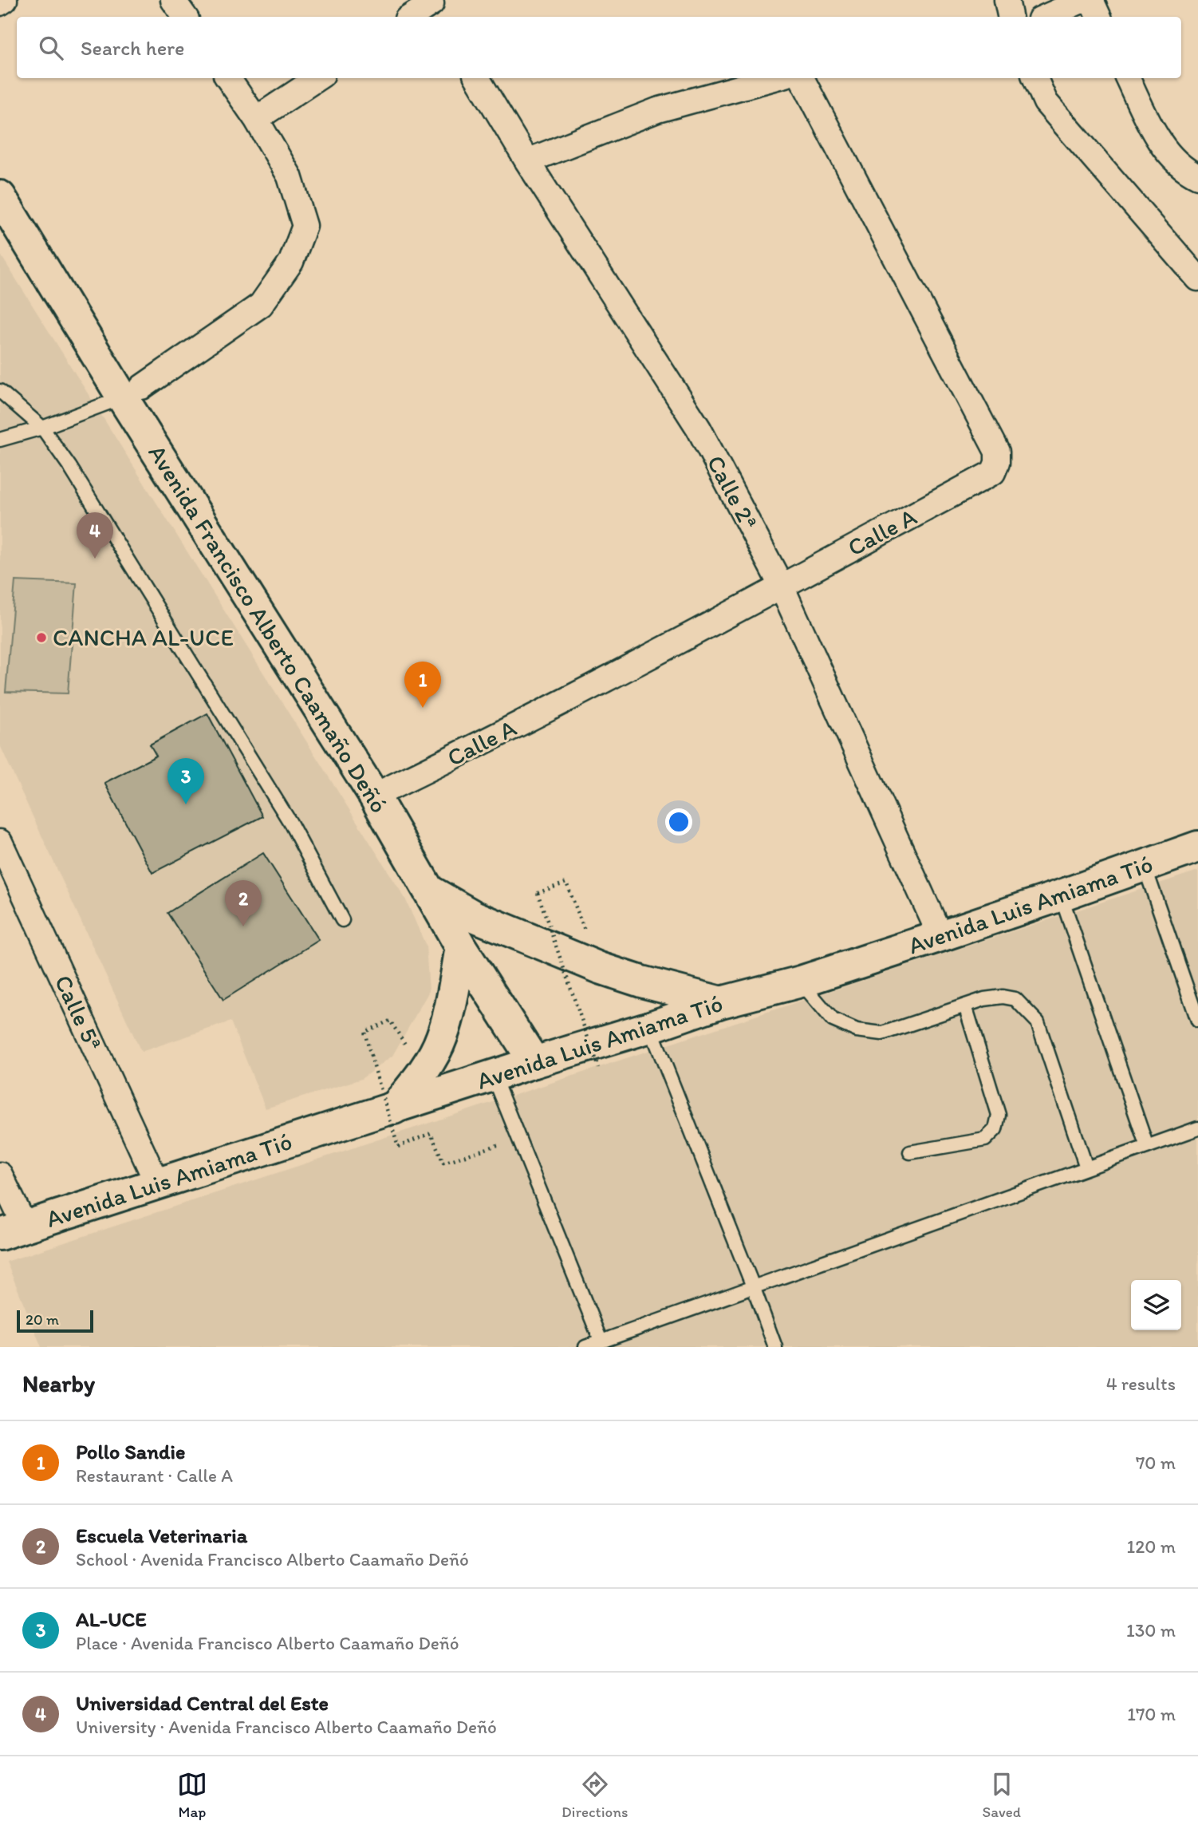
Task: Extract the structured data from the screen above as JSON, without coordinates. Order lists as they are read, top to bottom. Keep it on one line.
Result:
{"streets":{"main road":["Avenida Francisco Alberto Caamaño Deñó","Avenida Luis Amiama Tió"],"street":["Calle 2ª","Calle A","Calle 5ª"]},"crossings":[["Calle 2ª","Calle A"],["Calle 2ª","Avenida Luis Amiama Tió"],["Calle A","Avenida Francisco Alberto Caamaño Deñó"],["Avenida Francisco Alberto Caamaño Deñó","Avenida Luis Amiama Tió"],["Avenida Luis Amiama Tió","Calle 5ª"]],"places":["CANCHA AL-UCE"],"scale_bar":"20 m","page":{"search":"Search here","pins":["4","1","3","2"],"scale":"20 m","heading":["Nearby","4 results"],"list":[{"mark":"1","name":"Pollo Sandie","note":"Restaurant · Calle A","value":"70 m"},{"mark":"2","name":"Escuela Veterinaria","note":"School · Avenida Francisco Alberto Caamaño Deñó","value":"120 m"},{"mark":"3","name":"AL-UCE","note":"Place · Avenida Francisco Alberto Caamaño Deñó","value":"130 m"},{"mark":"4","name":"Universidad Central del Este","note":"University · Avenida Francisco Alberto Caamaño Deñó","value":"170 m"}],"nav":["Map","Directions","Saved"]}}
